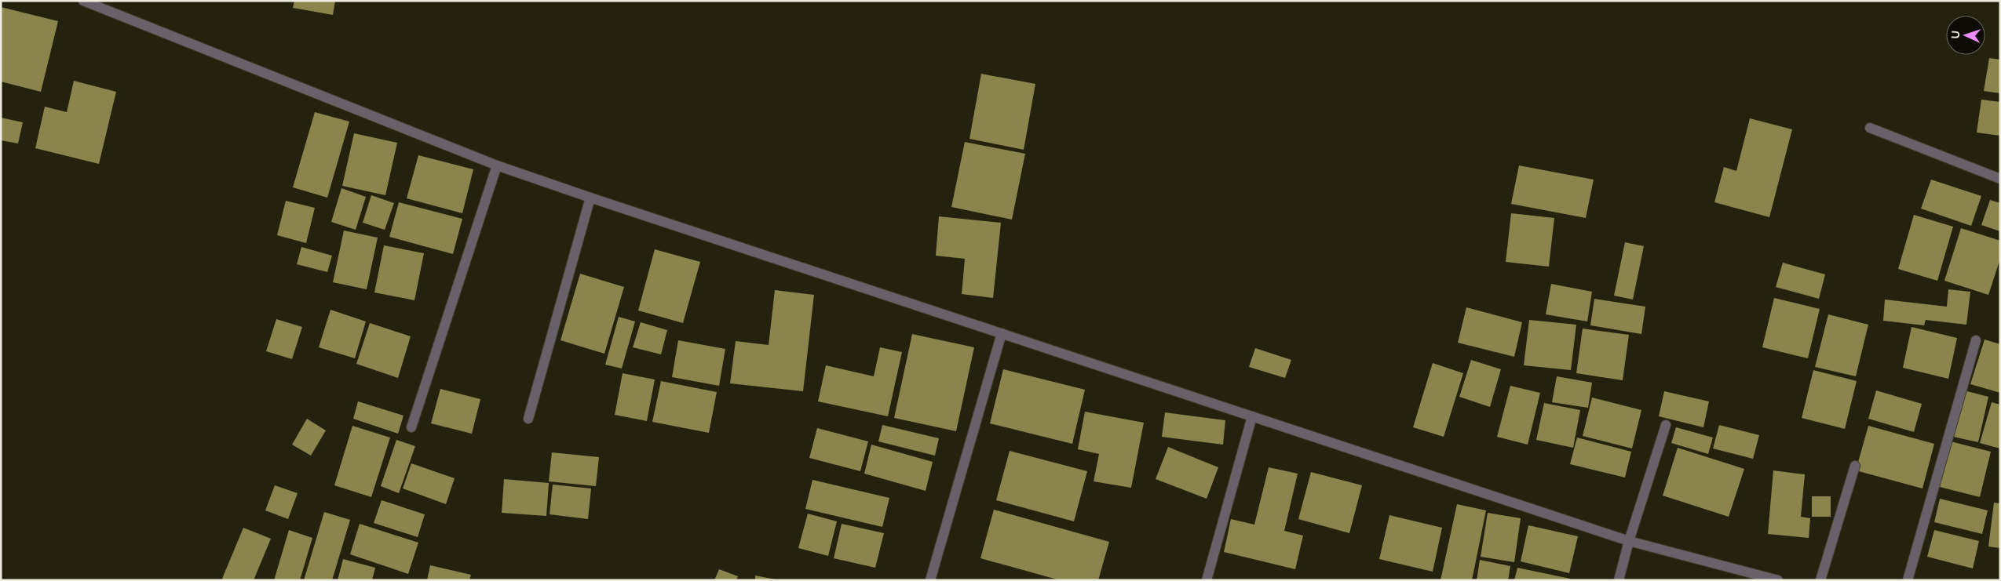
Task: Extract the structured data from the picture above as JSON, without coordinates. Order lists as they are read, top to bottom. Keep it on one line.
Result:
{"north":"left"}
